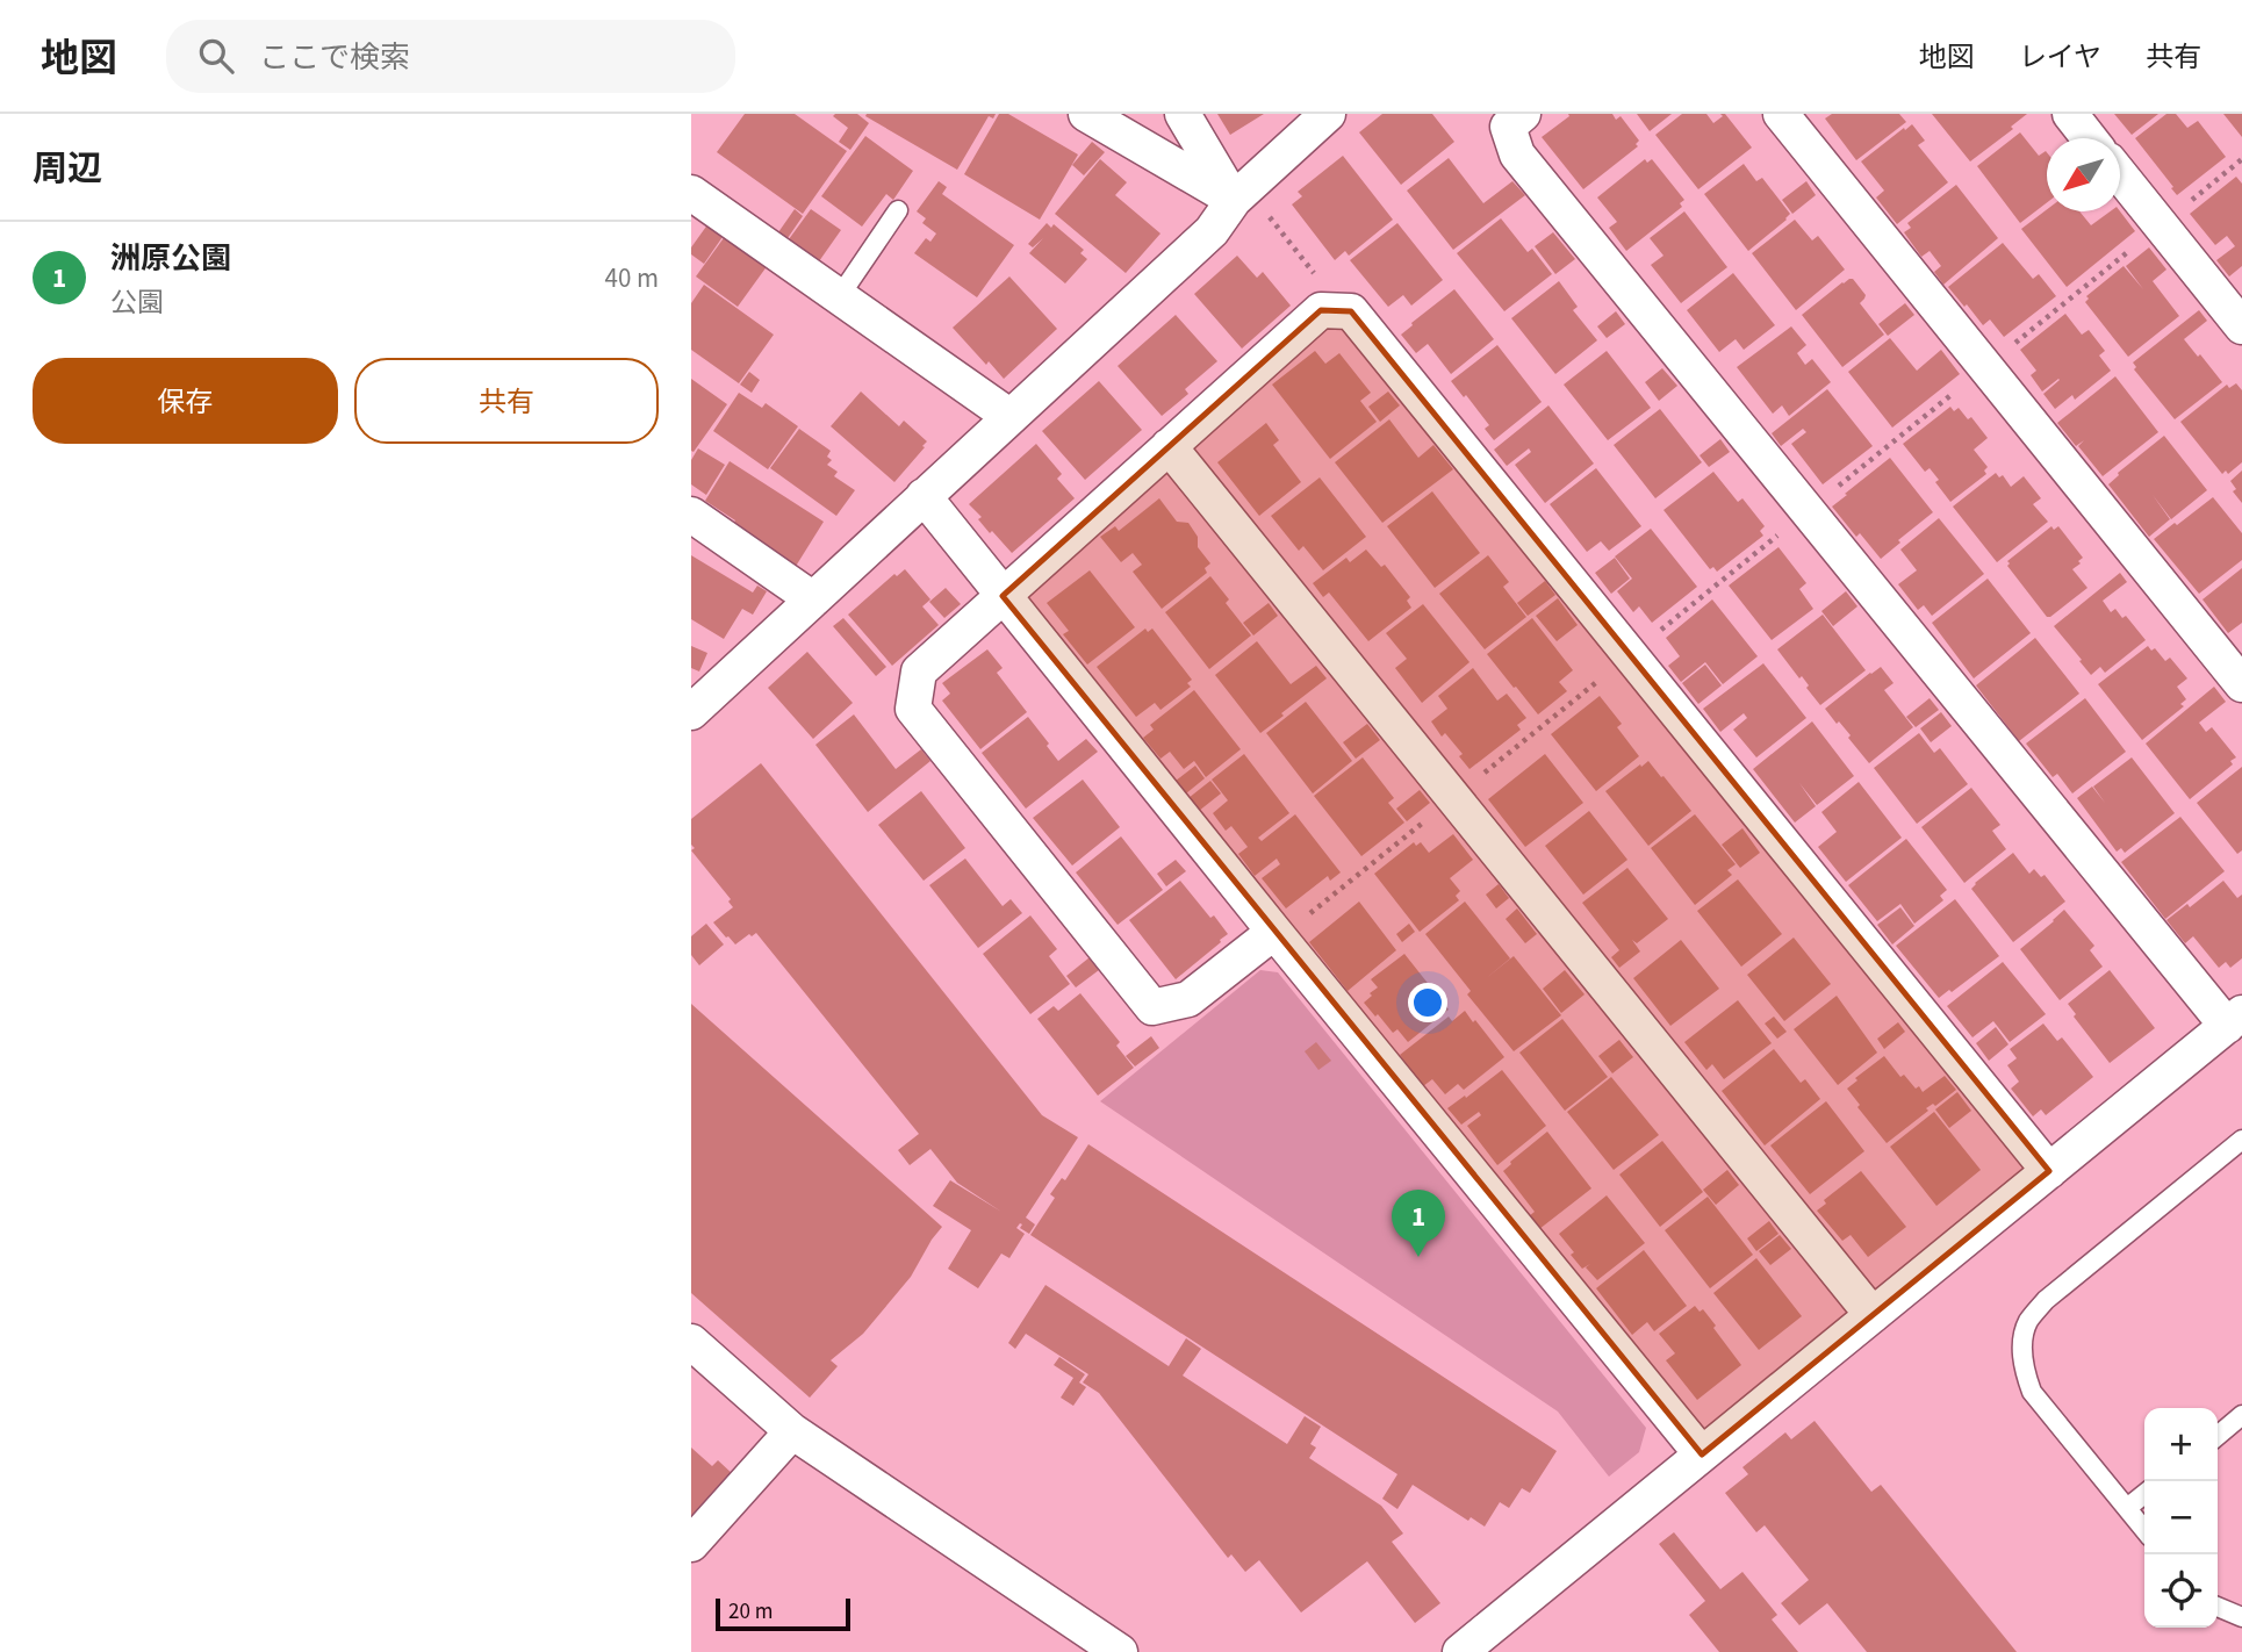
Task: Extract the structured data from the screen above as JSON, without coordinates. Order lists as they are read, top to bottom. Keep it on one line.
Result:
{"scale_bar":"20 m","north":"bottom left","page":{"header":"地図","search":"ここで検索","nav":["地図","レイヤ","共有"],"heading":"周辺","list":[{"mark":"1","name":"洲原公園","note":"公園","value":"40 m"}],"buttons":["保存","共有"],"pins":"1","map_buttons":["+","−"],"scale":"20 m"}}
